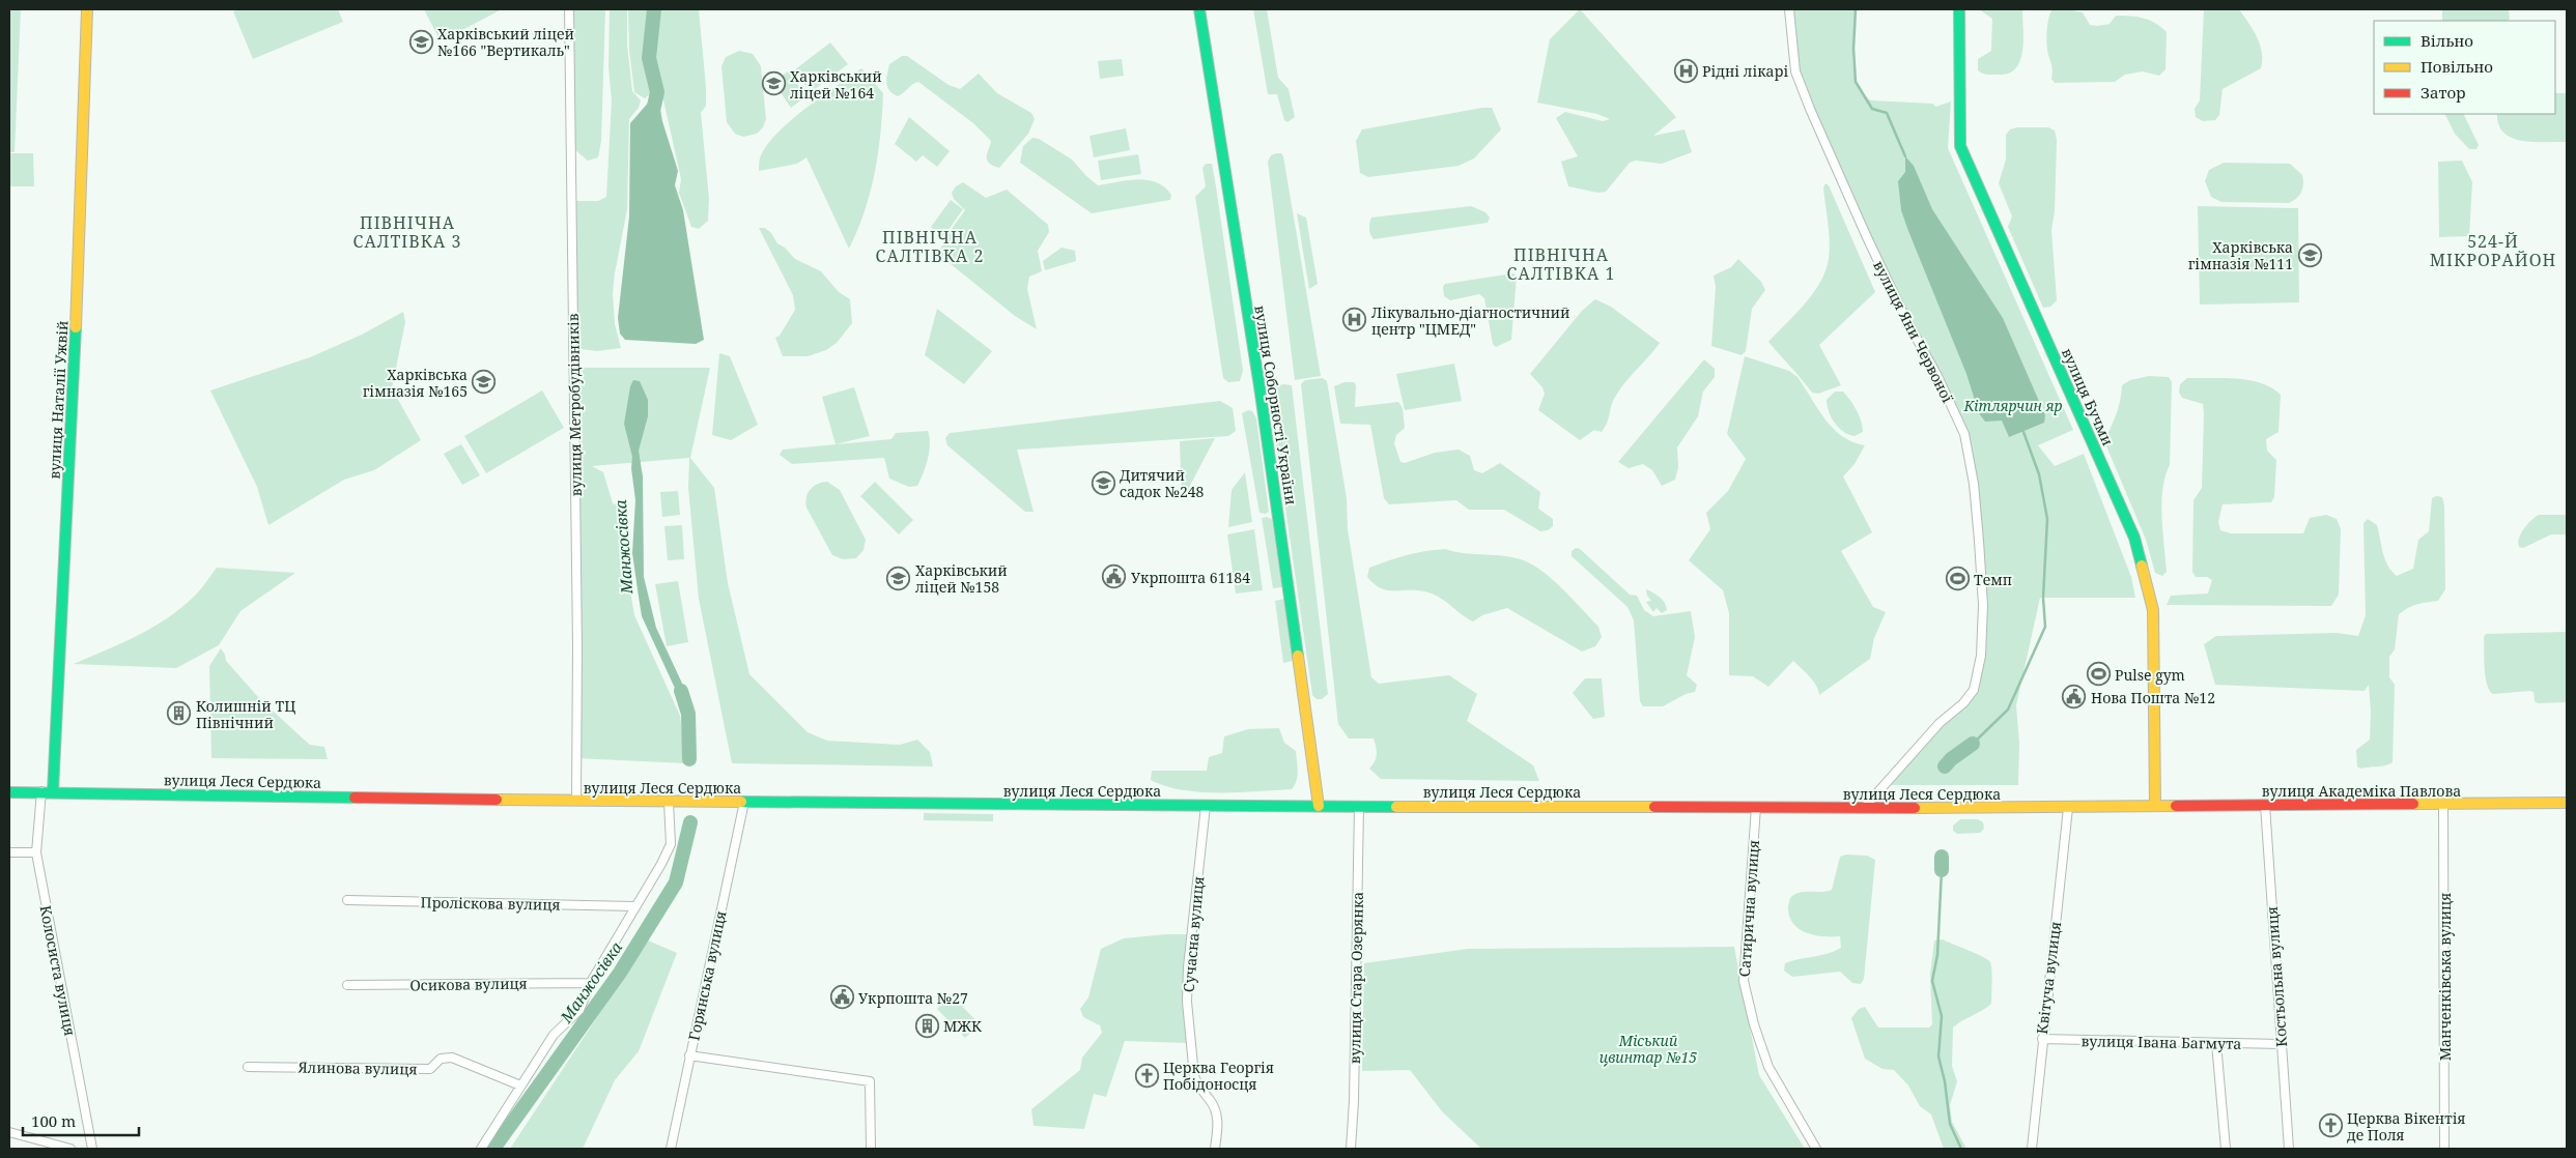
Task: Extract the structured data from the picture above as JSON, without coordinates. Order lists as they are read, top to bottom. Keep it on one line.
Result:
{"streets":{"main road":["вулиця Бучми","вулиця Наталії Ужвій","вулиця Соборності України","вулиця Леся Сердюка","вулиця Академіка Павлова"],"street":["вулиця Яни Червоної","вулиця Метробудівників","Проліскова вулиця","Сатирична вулиця","Сучасна вулиця","Колосиста вулиця","Горянська вулиця","Костьольна вулиця","Манченківська вулиця","вулиця Стара Озерянка","Квітуча вулиця","Осикова вулиця","вулиця Івана Багмута","Ялинова вулиця"]},"crossings":[["вулиця Яни Червоної","вулиця Леся Сердюка"],["вулиця Бучми","вулиця Леся Сердюка"],["вулиця Бучми","вулиця Академіка Павлова"],["вулиця Наталії Ужвій","вулиця Леся Сердюка"],["вулиця Наталії Ужвій","Колосиста вулиця"],["вулиця Метробудівників","вулиця Леся Сердюка"],["вулиця Соборності України","вулиця Леся Сердюка"],["вулиця Леся Сердюка","вулиця Академіка Павлова"],["вулиця Леся Сердюка","Сатирична вулиця"],["вулиця Леся Сердюка","Сучасна вулиця"],["вулиця Леся Сердюка","Колосиста вулиця"],["вулиця Леся Сердюка","Горянська вулиця"],["вулиця Леся Сердюка","вулиця Стара Озерянка"],["вулиця Леся Сердюка","Квітуча вулиця"],["вулиця Академіка Павлова","Костьольна вулиця"],["вулиця Академіка Павлова","Манченківська вулиця"],["Костьольна вулиця","вулиця Івана Багмута"],["Квітуча вулиця","вулиця Івана Багмута"]],"districts":["ПІВНІЧНА САЛТІВКА 3","ПІВНІЧНА САЛТІВКА 2","524-Й МІКРОРАЙОН","ПІВНІЧНА САЛТІВКА 1"],"water":["Манжосівка"],"parks":["Кітлярчин яр","Міський цвинтар №15"],"places":{"school or university":["Харківський ліцей №166 \"Вертикаль\"","Харківський ліцей №164","Харківська гімназія №111","Харківська гімназія №165","Дитячий садок №248","Харківський ліцей №158"],"hospital":["Рідні лікарі","Лікувально-діагностичний центр \"ЦМЕД\""],"public building":["Укрпошта 61184","Нова Пошта №12","Укрпошта №27"],"sports":["Темп","Pulse gym"],"building":["Колишній ТЦ Північний","МЖК"],"church":["Церква Георгія Побідоносця","Церква Вікентія де Поля"]},"legend":["Вільно","Повільно","Затор"],"scale_bar":"100 m"}
